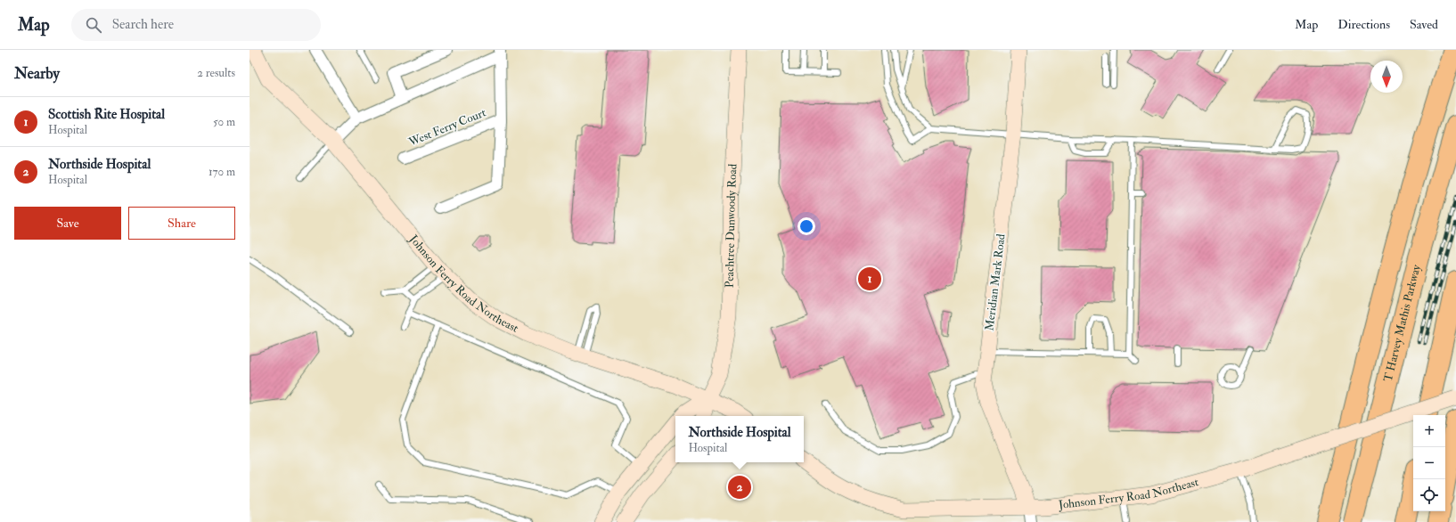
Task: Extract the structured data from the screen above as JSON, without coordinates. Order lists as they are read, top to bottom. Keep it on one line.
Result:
{"streets":{"highway":["T Harvey Mathis Parkway"],"main road":["Peachtree Dunwoody Road","Johnson Ferry Road Northeast","Meridian Mark Road"],"street":["West Ferry Court"]},"crossings":[["Peachtree Dunwoody Road","Johnson Ferry Road Northeast"],["Johnson Ferry Road Northeast","Meridian Mark Road"]],"north":"bottom","page":{"header":"Map","search":"Search here","nav":["Map","Directions","Saved"],"heading":["Nearby","2 results"],"list":[{"mark":"1","name":"Scottish Rite Hospital","note":"Hospital","value":"50 m"},{"mark":"2","name":"Northside Hospital","note":"Hospital","value":"170 m"}],"buttons":["Save","Share"],"pins":["1","2"],"map_buttons":["+","−"],"popup":["Northside Hospital","Hospital"]}}
